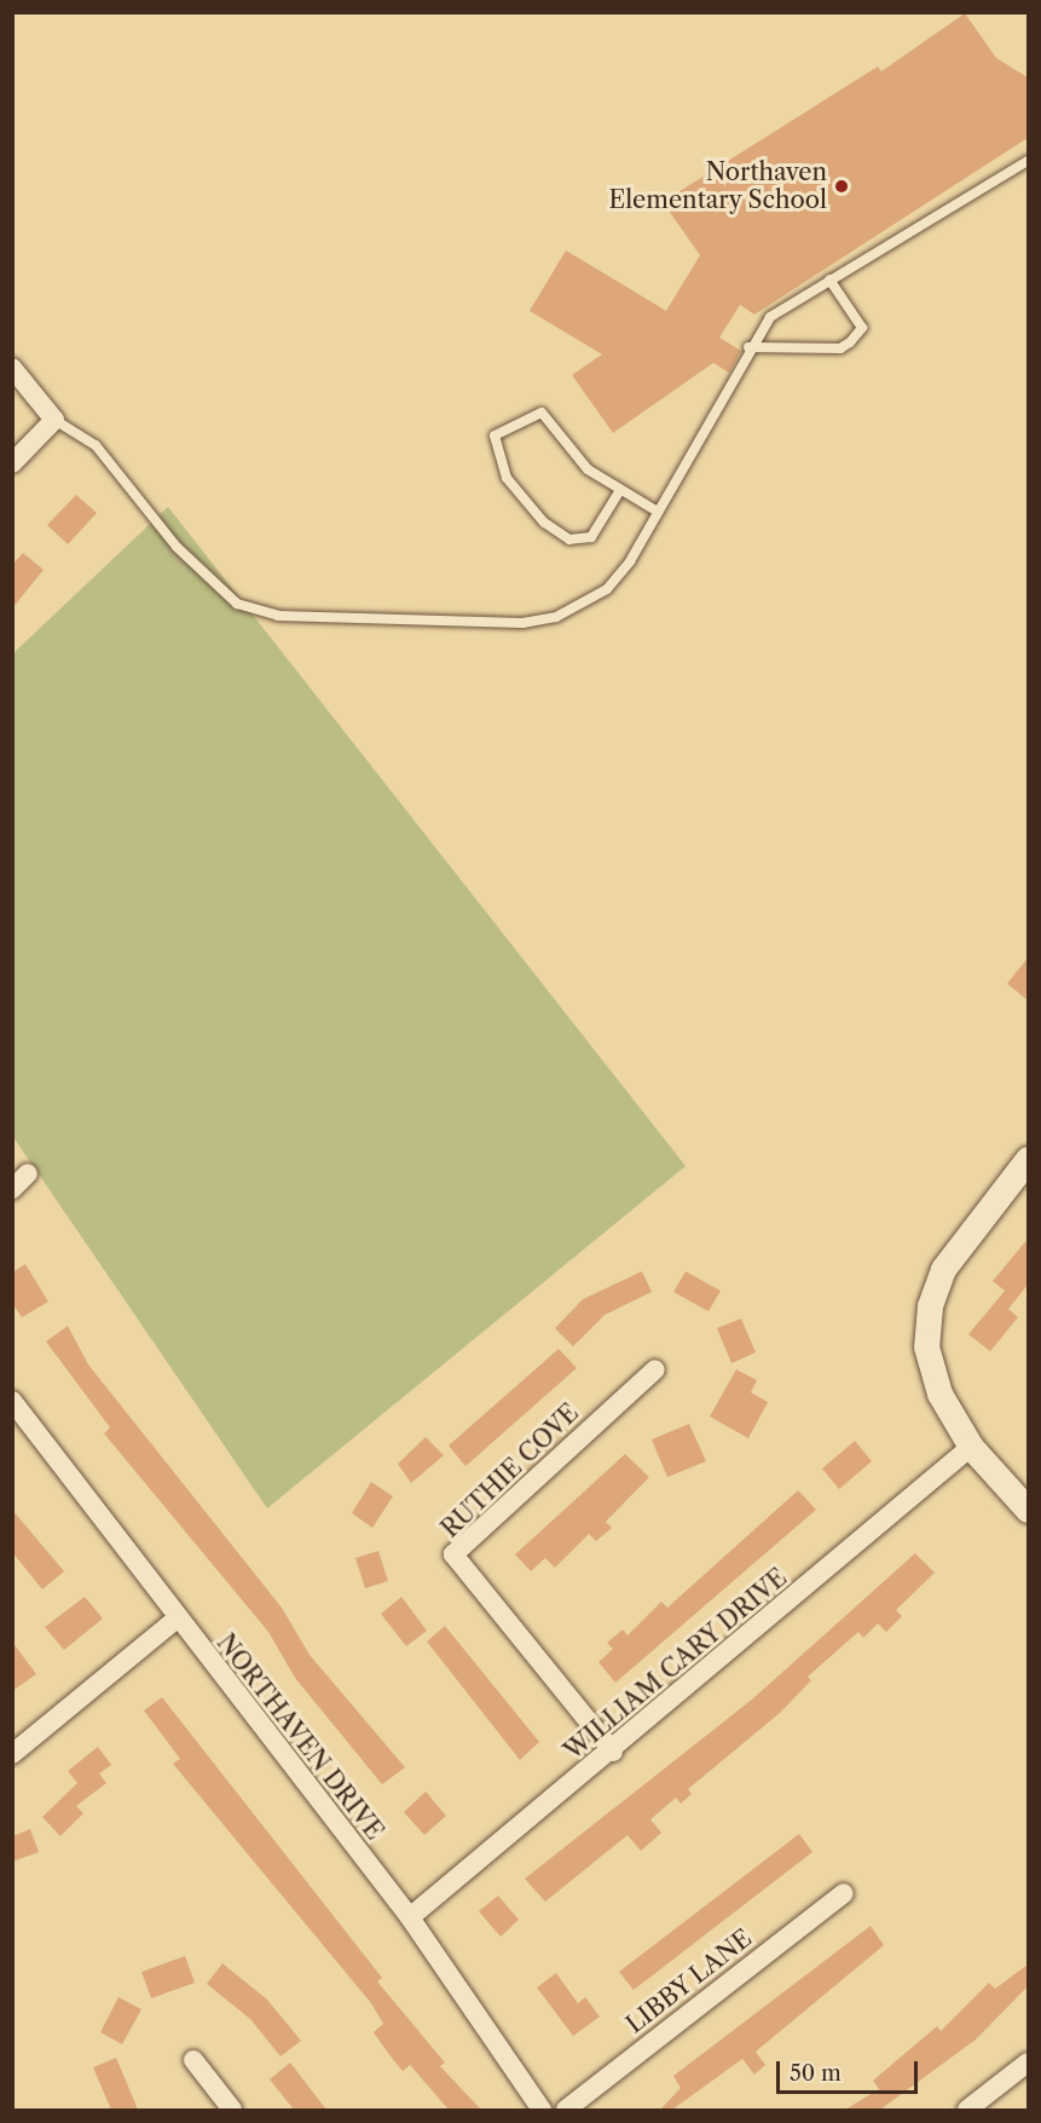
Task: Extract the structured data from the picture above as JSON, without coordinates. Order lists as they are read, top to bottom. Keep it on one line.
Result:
{"streets":{"street":["RUTHIE COVE","WILLIAM CARY DRIVE","NORTHAVEN DRIVE","LIBBY LANE"]},"crossings":[["RUTHIE COVE","WILLIAM CARY DRIVE"],["WILLIAM CARY DRIVE","NORTHAVEN DRIVE"]],"places":["Northaven Elementary School"],"scale_bar":"50 m"}
